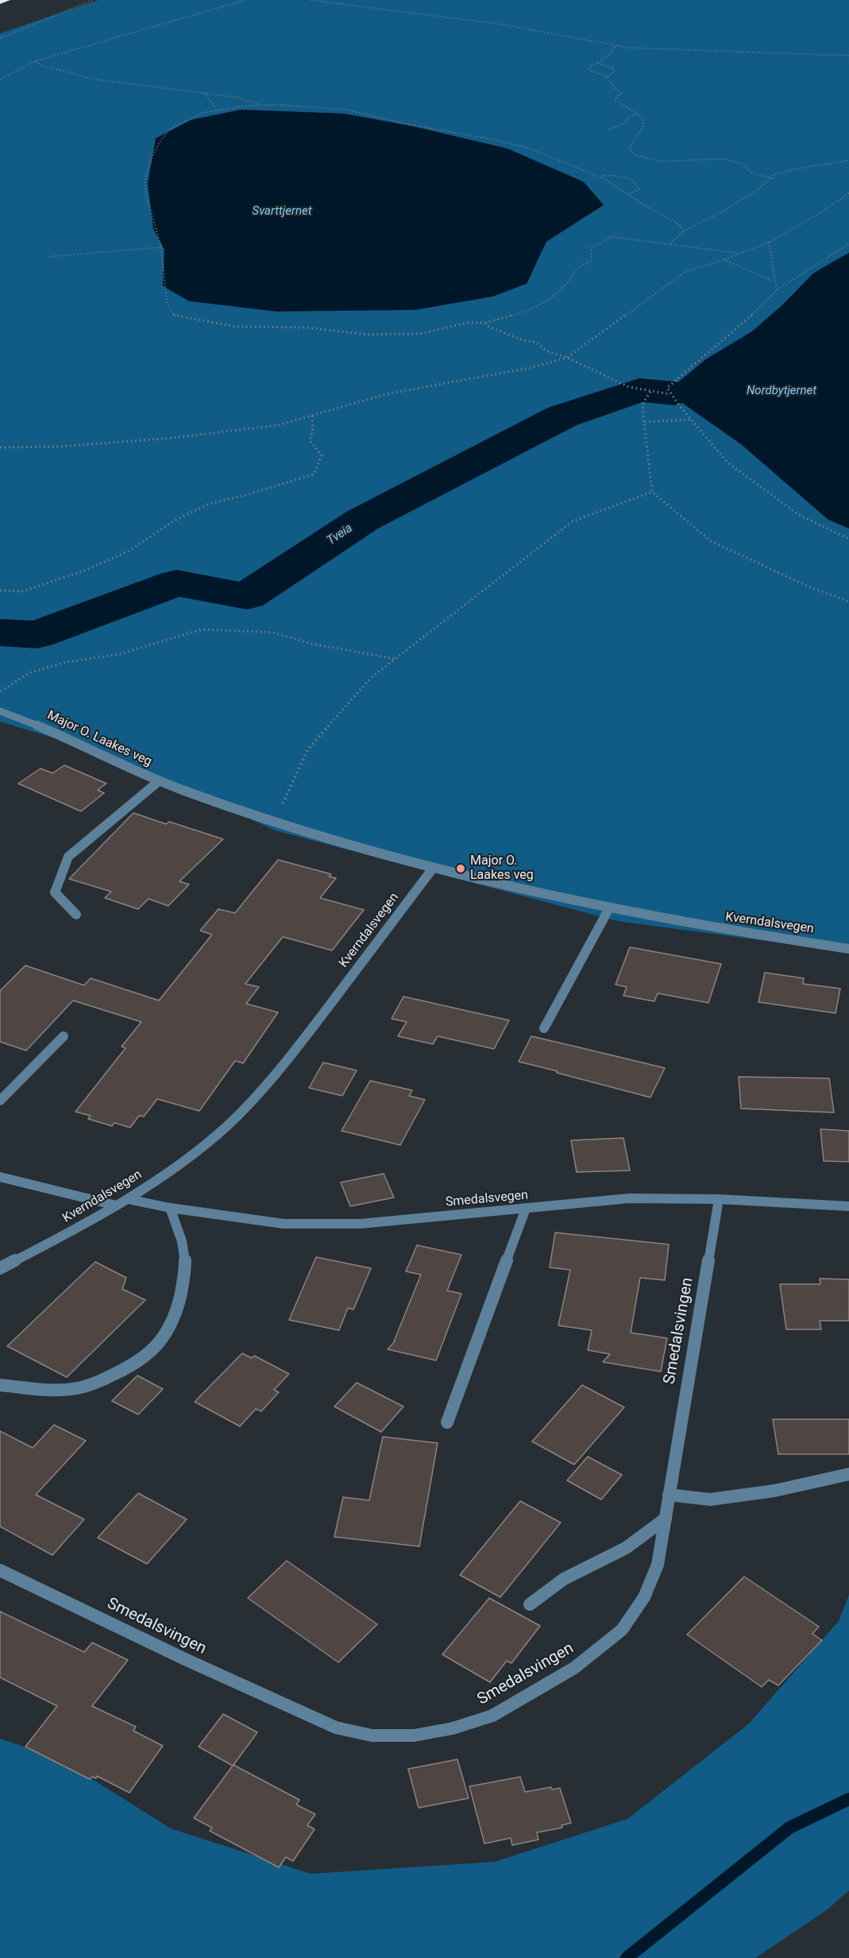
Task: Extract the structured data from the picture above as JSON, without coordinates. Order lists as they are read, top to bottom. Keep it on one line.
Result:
{"streets":{"street":["Major O. Laakes veg","Kverndalsvegen","Smedalsvegen","Smedalsvingen"]},"crossings":[["Major O. Laakes veg","Kverndalsvegen"],["Kverndalsvegen","Smedalsvegen"],["Smedalsvegen","Smedalsvingen"]],"water":["Svarttjernet","Nordbytjernet","Tveia"],"places":["Major O. Laakes veg"]}
